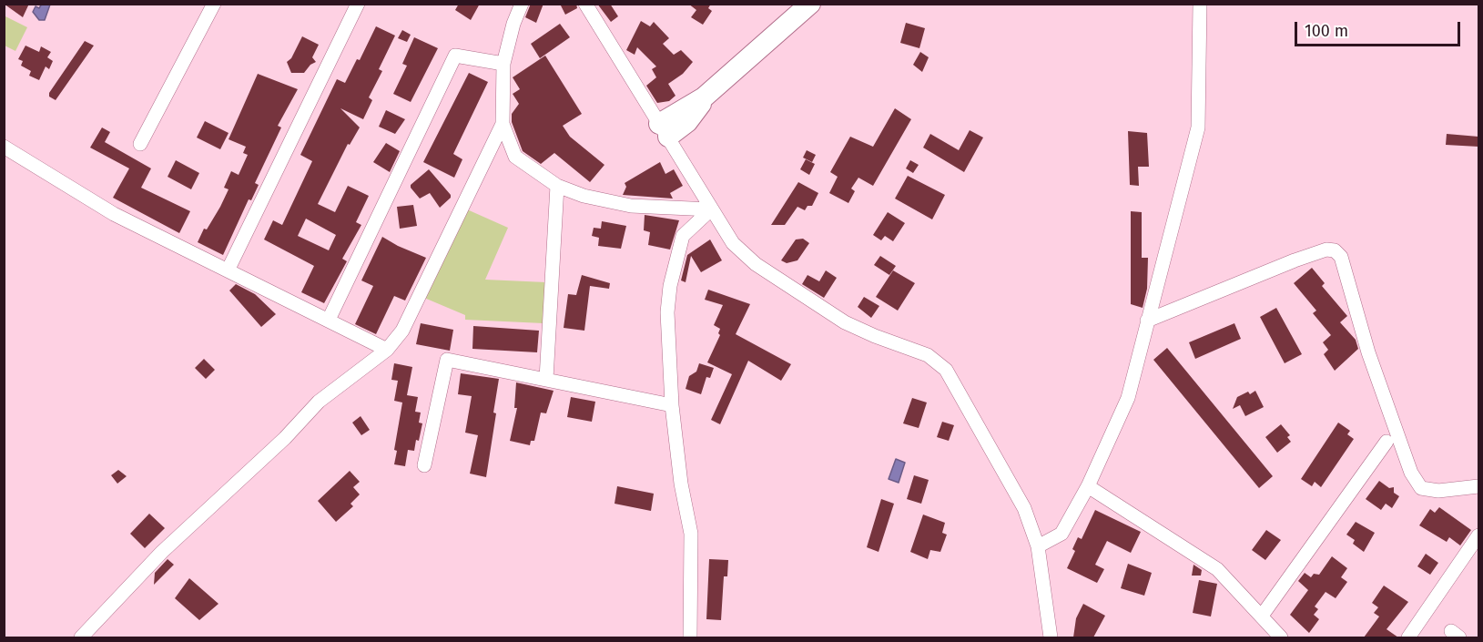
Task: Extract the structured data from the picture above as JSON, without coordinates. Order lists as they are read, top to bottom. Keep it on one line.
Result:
{"scale_bar":"100 m"}
